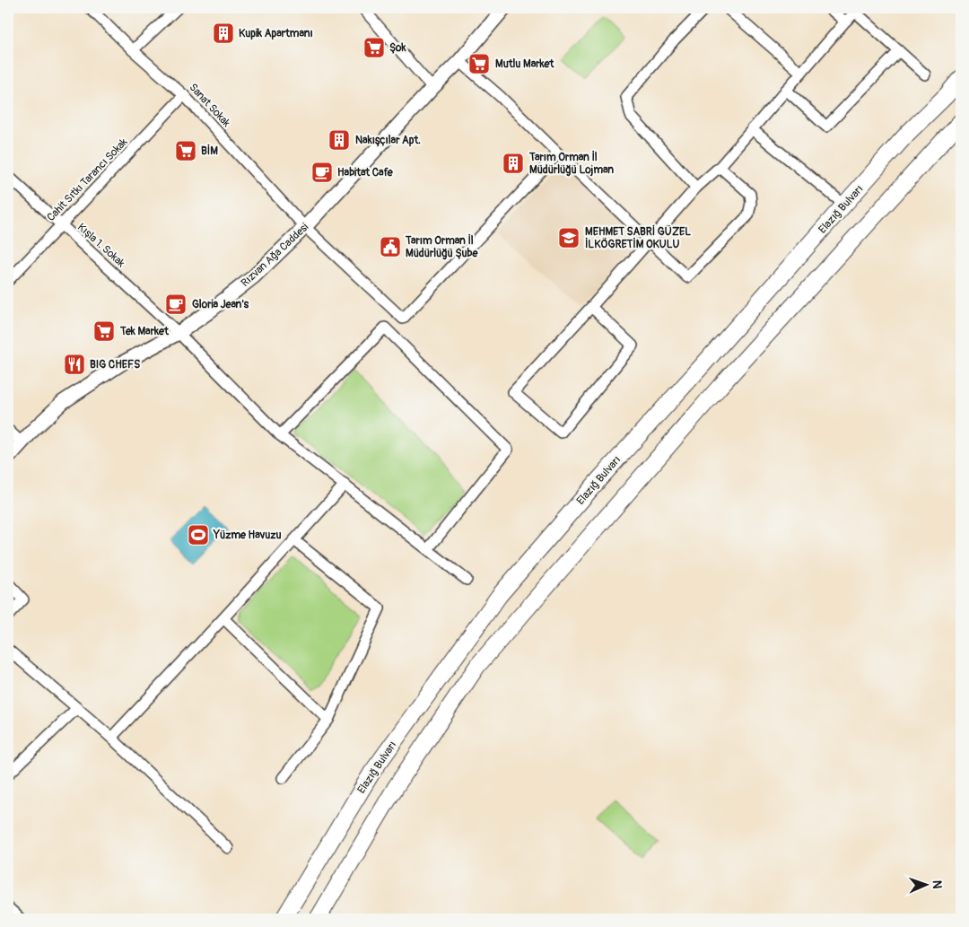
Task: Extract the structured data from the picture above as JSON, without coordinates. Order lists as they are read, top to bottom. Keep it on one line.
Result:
{"streets":{"main road":["Elazığ Bulvarı"],"street":["Sanat Sokak","Cahit Sıtkı Tarancı Sokak","Kışla 1. Sokak","Rızvan Ağa Caddesi"]},"crossings":[["Sanat Sokak","Cahit Sıtkı Tarancı Sokak"],["Sanat Sokak","Rızvan Ağa Caddesi"],["Cahit Sıtkı Tarancı Sokak","Kışla 1. Sokak"],["Kışla 1. Sokak","Rızvan Ağa Caddesi"]],"places":{"building":["Kupik Apartmanı","Nakışçılar Apt.","Tarım Orman İl Müdürlüğü Lojman"],"supermarket":["Şok","Mutlu Market","BİM","Tek Market"],"cafe":["Habitat Cafe","Gloria Jean's"],"school or university":["MEHMET SABRİ GÜZEL İLKÖGRETİM OKULU"],"public building":["Tarım Orman İl Müdürlüğü Şube"],"restaurant":["BIG CHEFS"],"sports":["Yüzme Havuzu"]},"north":"right"}
